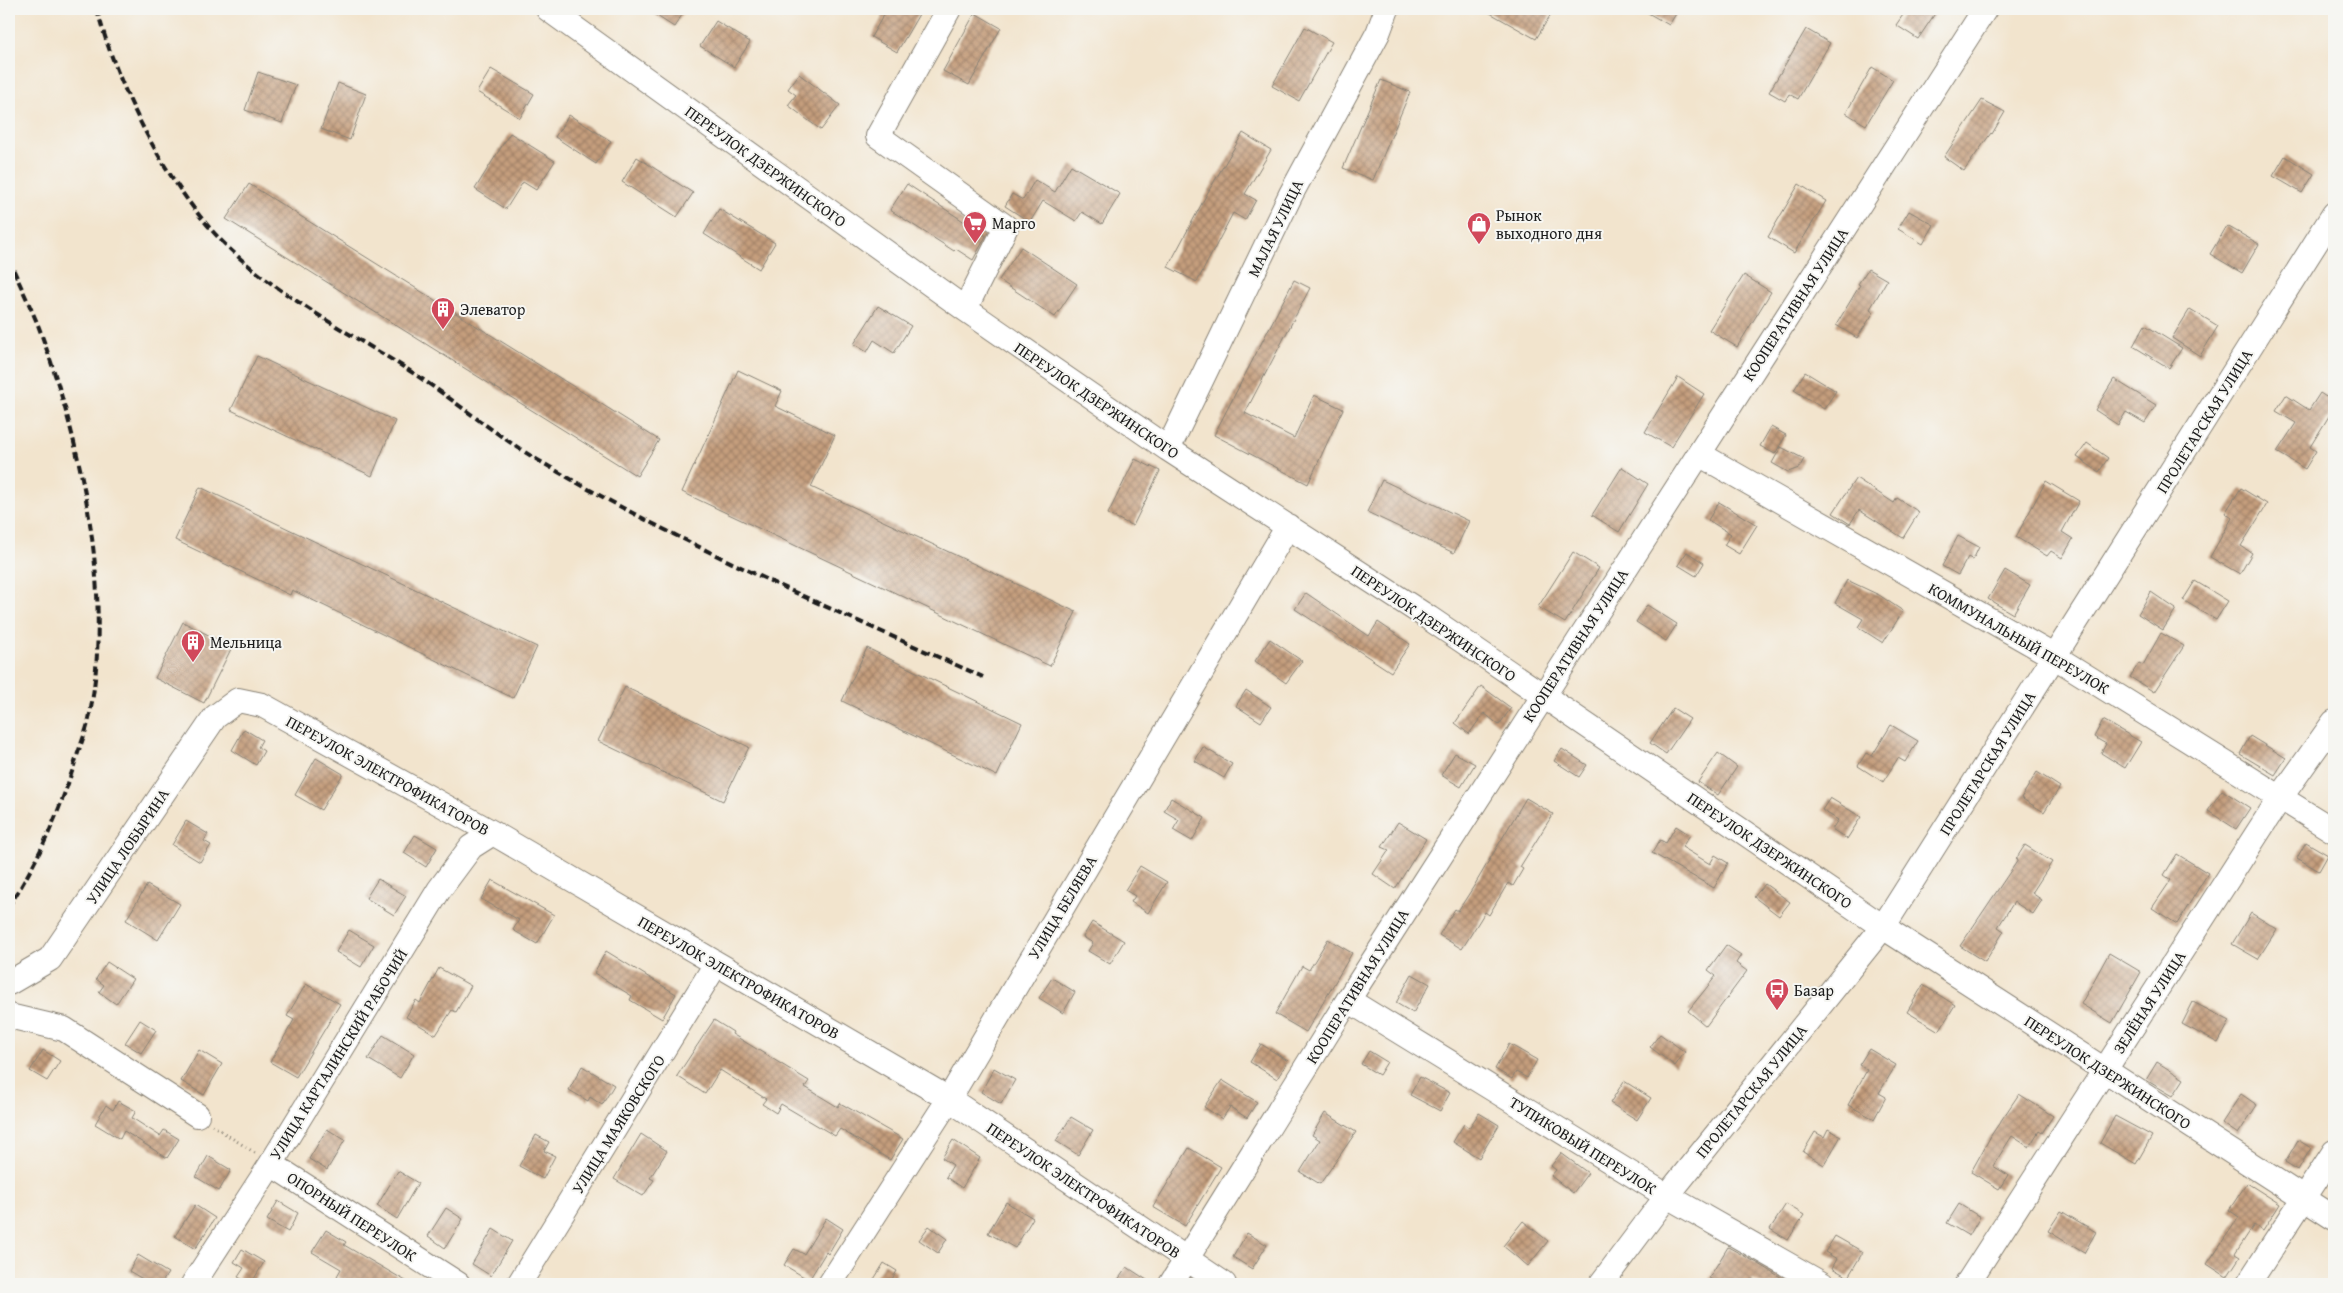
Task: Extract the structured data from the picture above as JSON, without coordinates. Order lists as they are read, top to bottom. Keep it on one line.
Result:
{"streets":{"street":["ПЕРЕУЛОК ДЗЕРЖИНСКОГО","МАЛАЯ УЛИЦА","КООПЕРАТИВНАЯ УЛИЦА","ПРОЛЕТАРСКАЯ УЛИЦА","КОММУНАЛЬНЫЙ ПЕРЕУЛОК","ПЕРЕУЛОК ЭЛЕКТРОФИКАТОРОВ","УЛИЦА ЛОБЫРИНА","УЛИЦА БЕЛЯЕВА","ЗЕЛЁНАЯ УЛИЦА","УЛИЦА КАРТАЛИНСКИЙ РАБОЧИЙ","УЛИЦА МАЯКОВСКОГО","ТУПИКОВЫЙ ПЕРЕУЛОК","ОПОРНЫЙ ПЕРЕУЛОК"]},"crossings":[["ПЕРЕУЛОК ДЗЕРЖИНСКОГО","МАЛАЯ УЛИЦА"],["ПЕРЕУЛОК ДЗЕРЖИНСКОГО","КООПЕРАТИВНАЯ УЛИЦА"],["ПЕРЕУЛОК ДЗЕРЖИНСКОГО","ПРОЛЕТАРСКАЯ УЛИЦА"],["ПЕРЕУЛОК ДЗЕРЖИНСКОГО","УЛИЦА БЕЛЯЕВА"],["ПЕРЕУЛОК ДЗЕРЖИНСКОГО","ЗЕЛЁНАЯ УЛИЦА"],["КООПЕРАТИВНАЯ УЛИЦА","КОММУНАЛЬНЫЙ ПЕРЕУЛОК"],["КООПЕРАТИВНАЯ УЛИЦА","ПЕРЕУЛОК ЭЛЕКТРОФИКАТОРОВ"],["КООПЕРАТИВНАЯ УЛИЦА","ТУПИКОВЫЙ ПЕРЕУЛОК"],["ПРОЛЕТАРСКАЯ УЛИЦА","КОММУНАЛЬНЫЙ ПЕРЕУЛОК"],["ПРОЛЕТАРСКАЯ УЛИЦА","ТУПИКОВЫЙ ПЕРЕУЛОК"],["КОММУНАЛЬНЫЙ ПЕРЕУЛОК","ЗЕЛЁНАЯ УЛИЦА"],["ПЕРЕУЛОК ЭЛЕКТРОФИКАТОРОВ","УЛИЦА ЛОБЫРИНА"],["ПЕРЕУЛОК ЭЛЕКТРОФИКАТОРОВ","УЛИЦА БЕЛЯЕВА"],["ПЕРЕУЛОК ЭЛЕКТРОФИКАТОРОВ","УЛИЦА КАРТАЛИНСКИЙ РАБОЧИЙ"],["ПЕРЕУЛОК ЭЛЕКТРОФИКАТОРОВ","УЛИЦА МАЯКОВСКОГО"],["УЛИЦА КАРТАЛИНСКИЙ РАБОЧИЙ","ОПОРНЫЙ ПЕРЕУЛОК"]],"places":{"supermarket":["Марго"],"shop":["Рынок выходного дня"],"building":["Элеватор","Мельница"],"bus stop":["Базар"]}}
